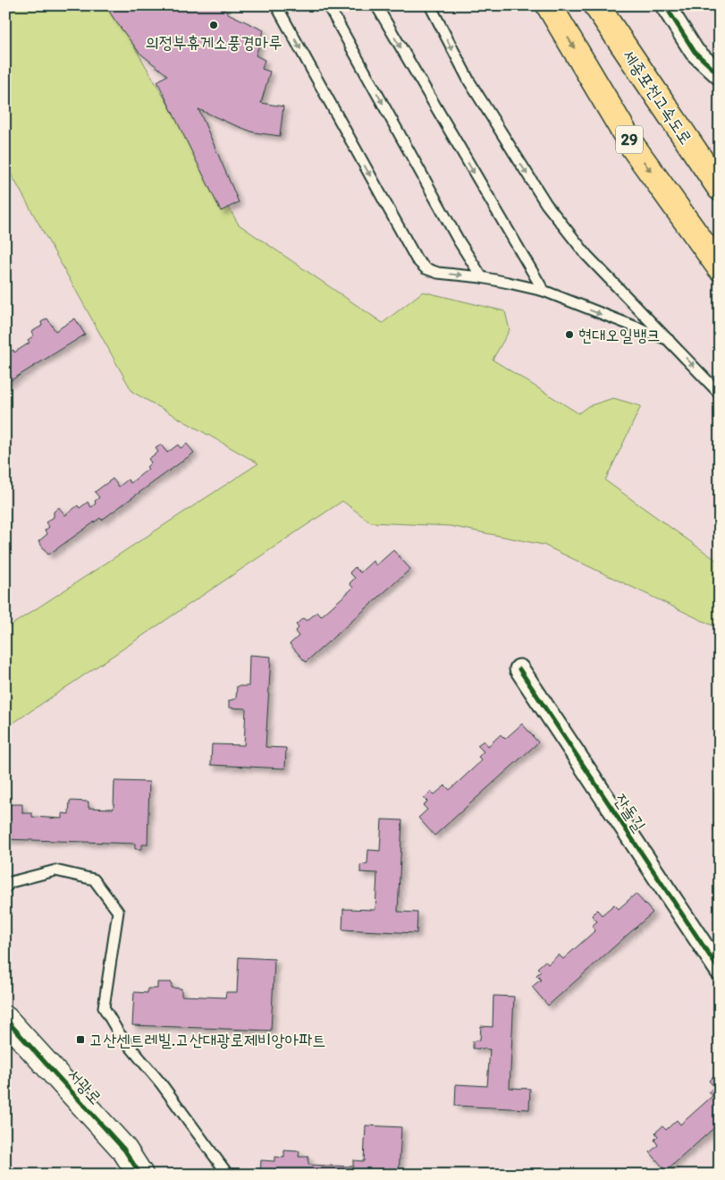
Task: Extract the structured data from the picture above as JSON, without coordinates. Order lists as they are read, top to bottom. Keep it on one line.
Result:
{"streets":{"highway":["세종포천고속도로","29"],"street":["잔돌길","서광로"]},"places":{"other":["의정부휴게소풍경마루","현대오일뱅크"],"transit":["고산센트레빌.고산대광로제비앙아파트"]}}
